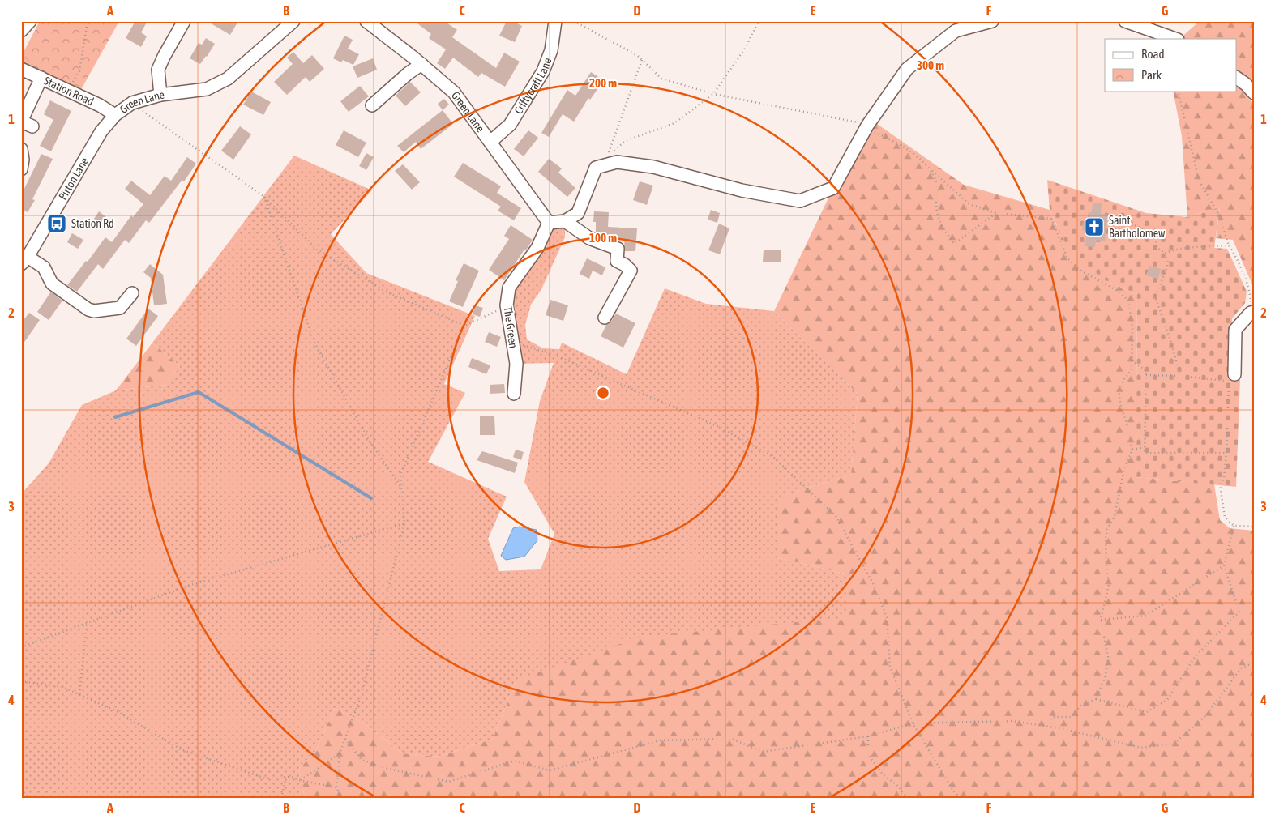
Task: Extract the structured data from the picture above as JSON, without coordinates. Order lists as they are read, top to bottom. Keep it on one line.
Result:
{"streets":{"street":["Criftycraft Lane","Station Road","Green Lane","Pirton Lane","The Green"]},"crossings":[["Criftycraft Lane","Green Lane"],["Station Road","Green Lane"],["Station Road","Pirton Lane"],["Green Lane","Pirton Lane"],["Green Lane","The Green"]],"places":{"bus stop":["Station Rd"],"church":["Saint Bartholomew"]},"legend":["Road","Park"],"grid":{"columns":["A","B","C","D","E","F","G"],"rows":["1","2","3","4"]},"rings":["300 m","200 m","100 m"]}
